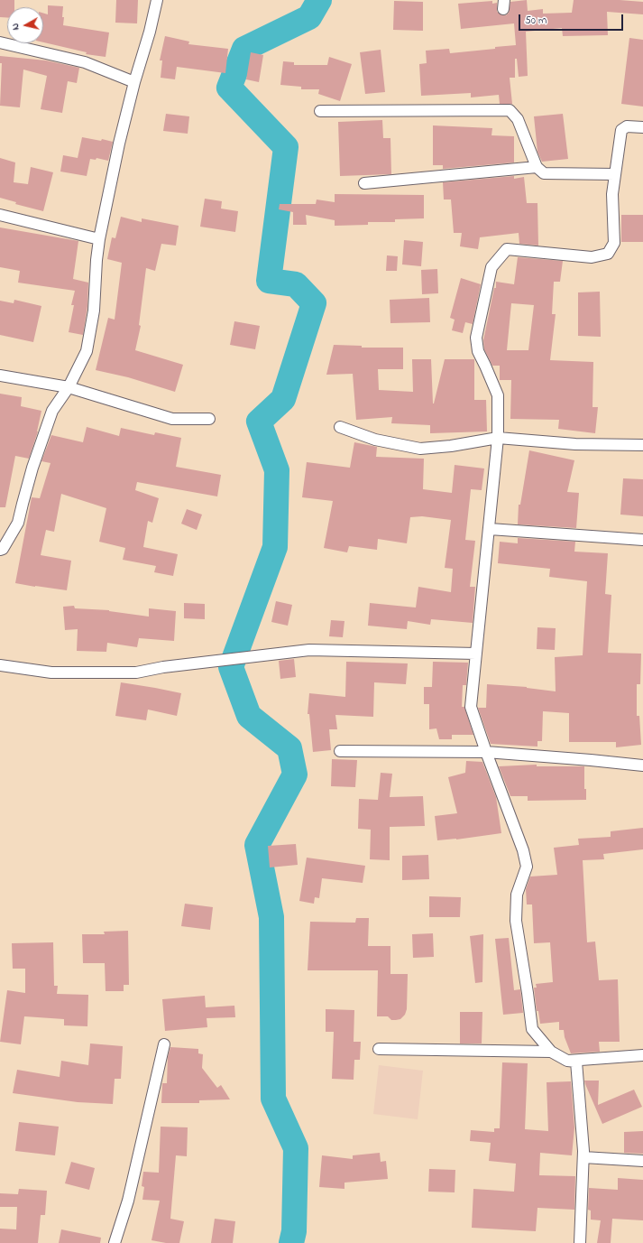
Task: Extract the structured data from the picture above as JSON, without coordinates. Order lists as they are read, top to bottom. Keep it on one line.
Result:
{"scale_bar":"50 m","north":"left"}
